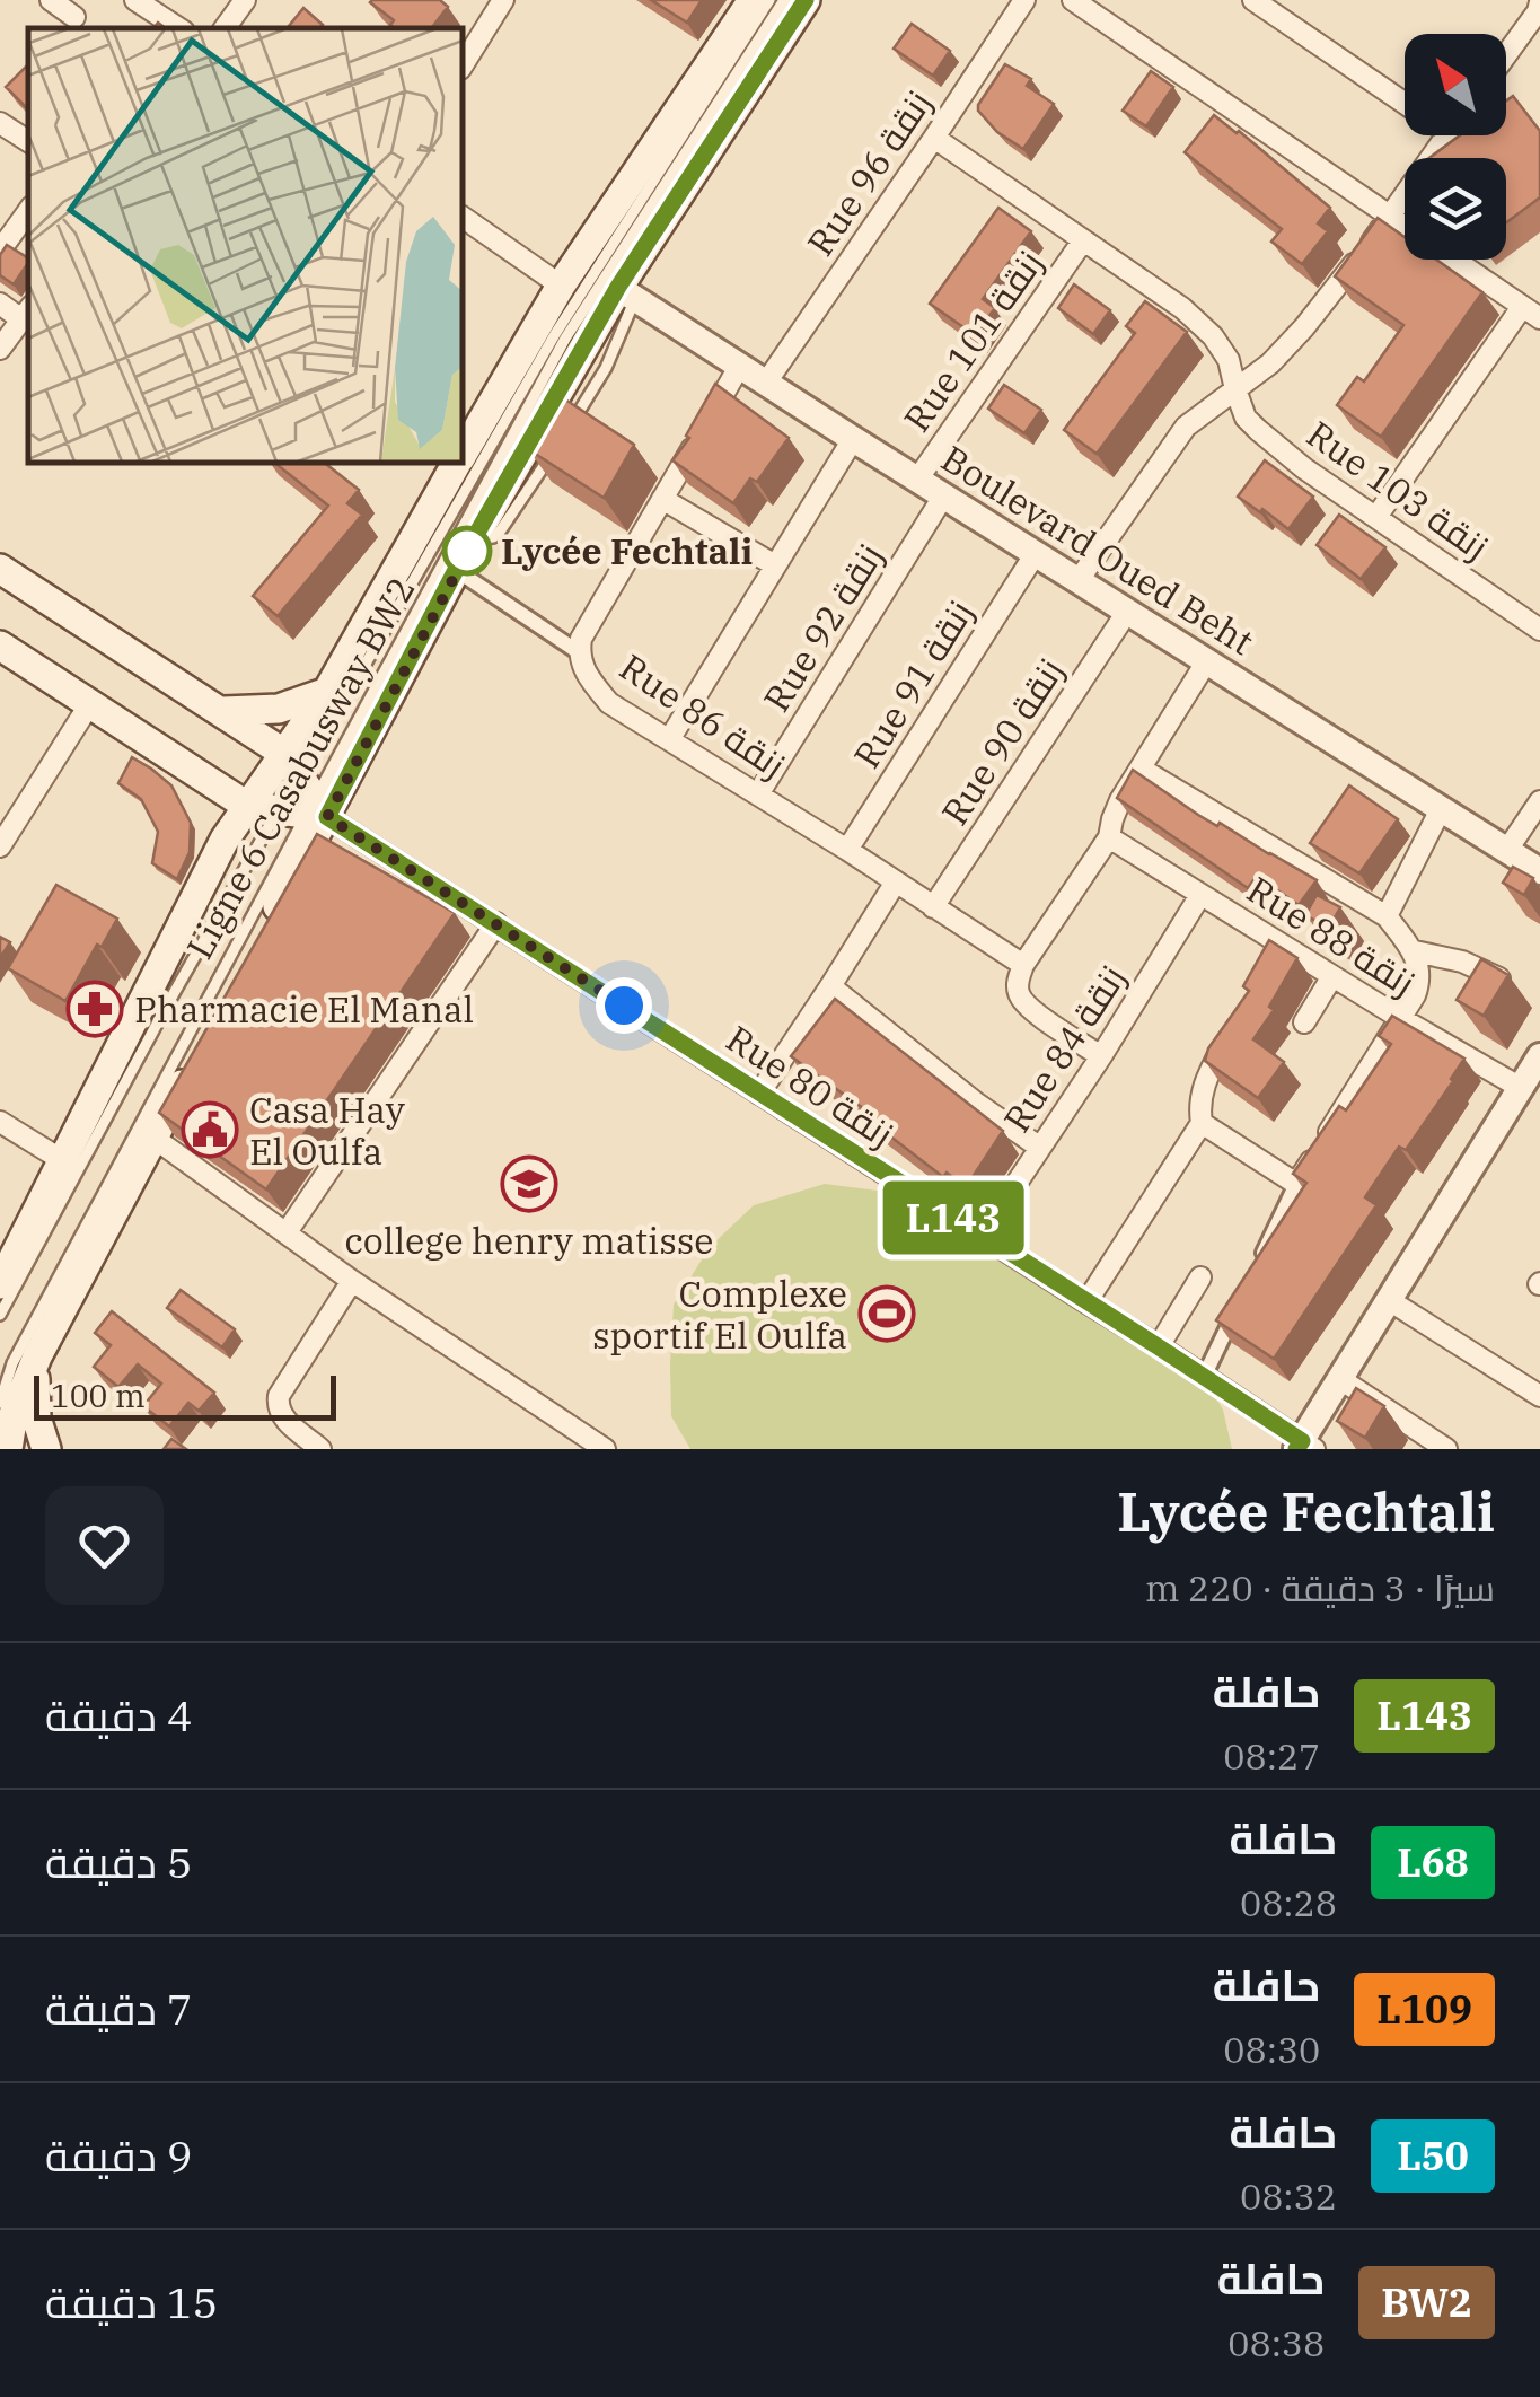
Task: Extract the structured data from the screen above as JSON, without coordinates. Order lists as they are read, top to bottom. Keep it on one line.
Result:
{"streets":{"street":["Rue 96 زنقة","Rue 101 زنقة","Rue 103 زنقة","Boulevard Oued Beht","Rue 92 زنقة","Rue 91 زنقة","Rue 86 زنقة","Rue 90 زنقة","Rue 88 زنقة","Rue 84 زنقة","Rue 80 زنقة"],"lane":["Ligne 6 Casabusway BW2"]},"crossings":[["Rue 96 زنقة","Rue 103 زنقة"],["Rue 96 زنقة","Boulevard Oued Beht"],["Rue 101 زنقة","Rue 103 زنقة"],["Rue 101 زنقة","Boulevard Oued Beht"],["Boulevard Oued Beht","Rue 92 زنقة"],["Boulevard Oued Beht","Rue 91 زنقة"],["Boulevard Oued Beht","Rue 86 زنقة"],["Boulevard Oued Beht","Rue 90 زنقة"],["Rue 92 زنقة","Rue 86 زنقة"],["Rue 91 زنقة","Rue 86 زنقة"],["Rue 86 زنقة","Rue 90 زنقة"],["Ligne 6 Casabusway BW2","Rue 80 زنقة"],["Rue 88 زنقة","Rue 84 زنقة"],["Rue 84 زنقة","Rue 80 زنقة"]],"places":{"other":["Lycée Fechtali"],"pharmacy":["Pharmacie El Manal"],"public building":["Casa Hay El Oulfa"],"school or university":["college henry matisse"],"sports":["Complexe sportif El Oulfa"]},"lines":["bus line L143"],"scale_bar":"100 m","north":"top left","page":{"on_map":"L143","scale":"100 m","heading":["Lycée Fechtali","سيرًا · 3 دقيقة · 220 m"],"list":[{"mark":"L143","name":"حافلة","note":"08:27","value":"4 دقيقة"},{"mark":"L68","name":"حافلة","note":"08:28","value":"5 دقيقة"},{"mark":"L109","name":"حافلة","note":"08:30","value":"7 دقيقة"},{"mark":"L50","name":"حافلة","note":"08:32","value":"9 دقيقة"},{"mark":"BW2","name":"حافلة","note":"08:38","value":"15 دقيقة"}]}}
